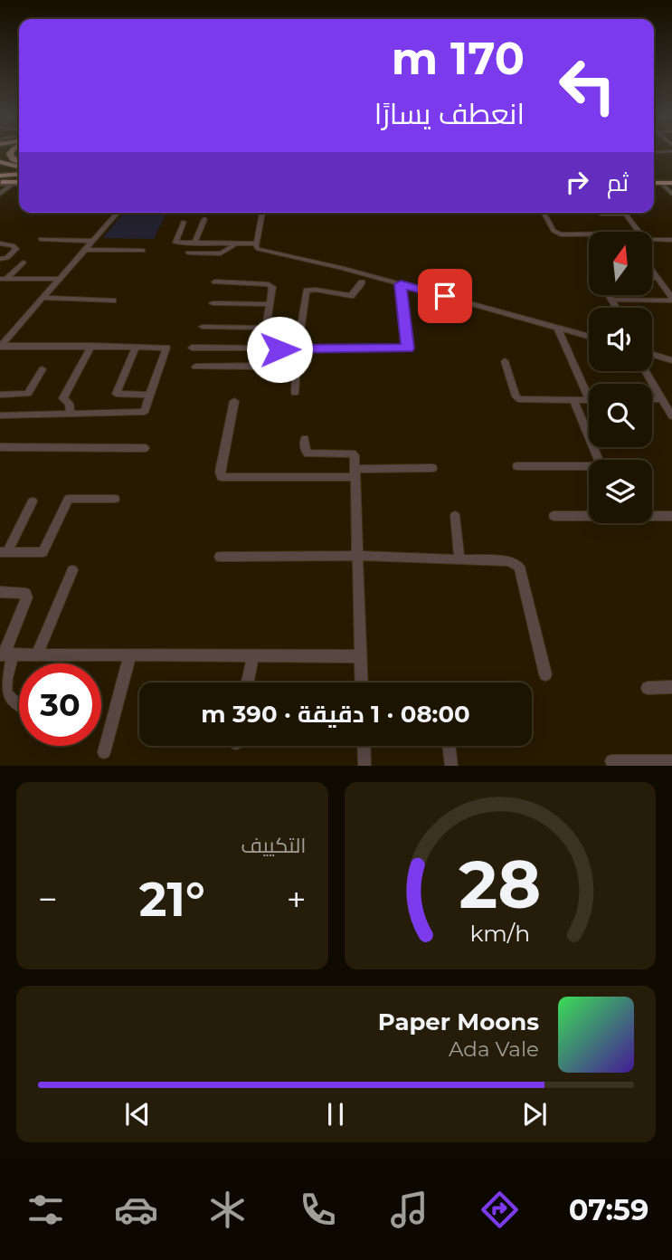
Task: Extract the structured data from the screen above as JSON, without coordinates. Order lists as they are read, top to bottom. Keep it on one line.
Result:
{"north":"top","page":{"turn":["170 m","انعطف يسارًا"],"then":"ثم","limit":"30","trip":"08:00 · 1 دقيقة · 390 m","tile":"التكييف","heat":["−","21°","+"],"song":["Paper Moons","Ada Vale"],"tabs":"07:59","gauge":["28","km/h"]}}
